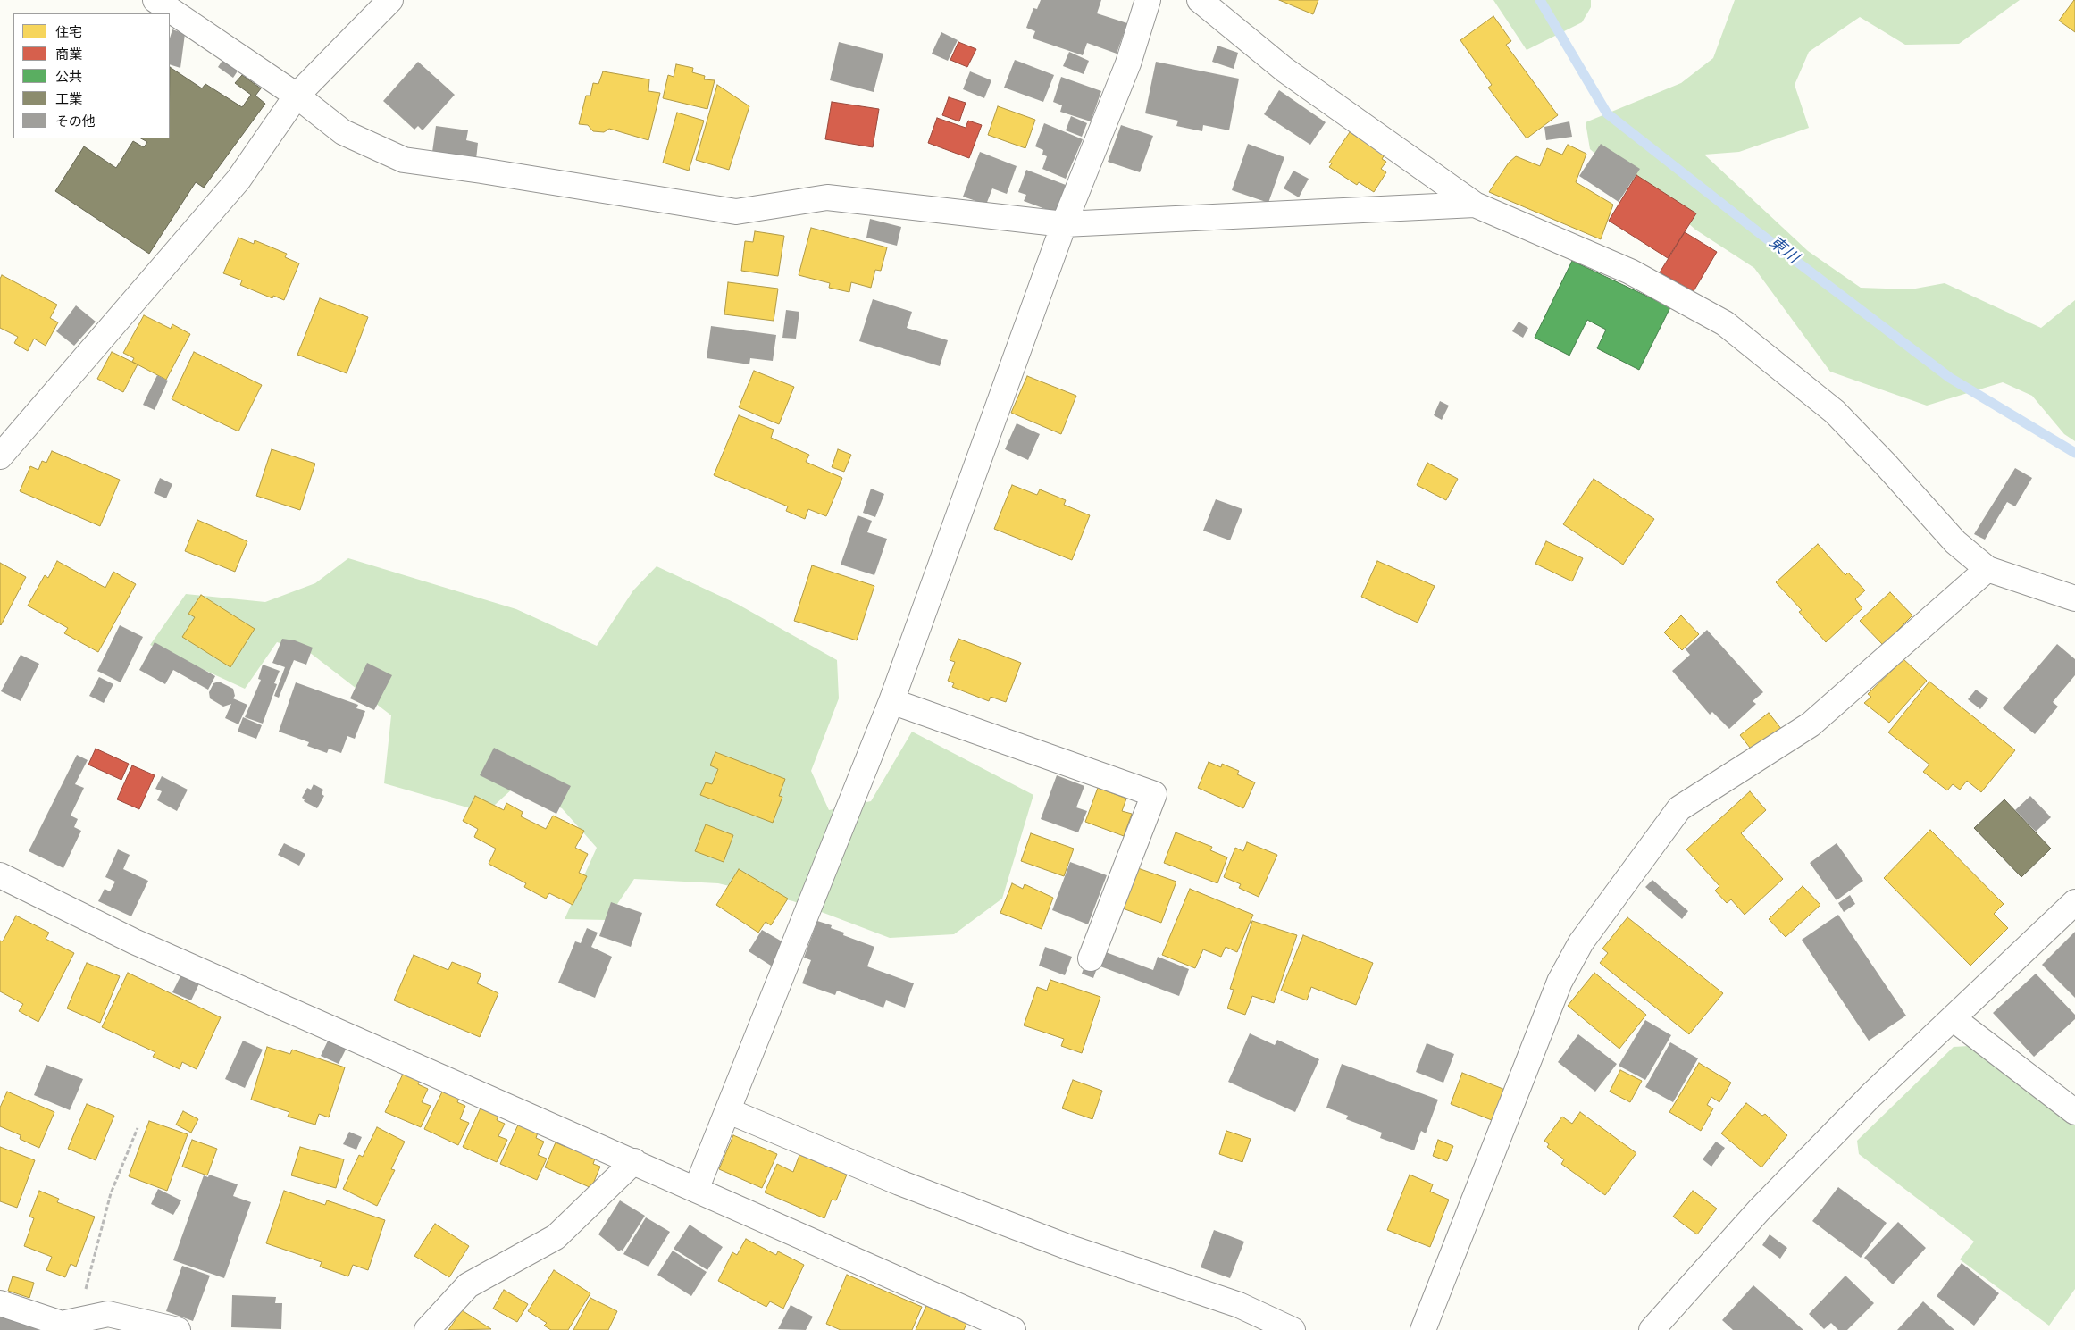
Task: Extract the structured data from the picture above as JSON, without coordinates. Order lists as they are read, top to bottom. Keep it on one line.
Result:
{"water":["東川"],"legend":["住宅","商業","公共","工業","その他"]}
